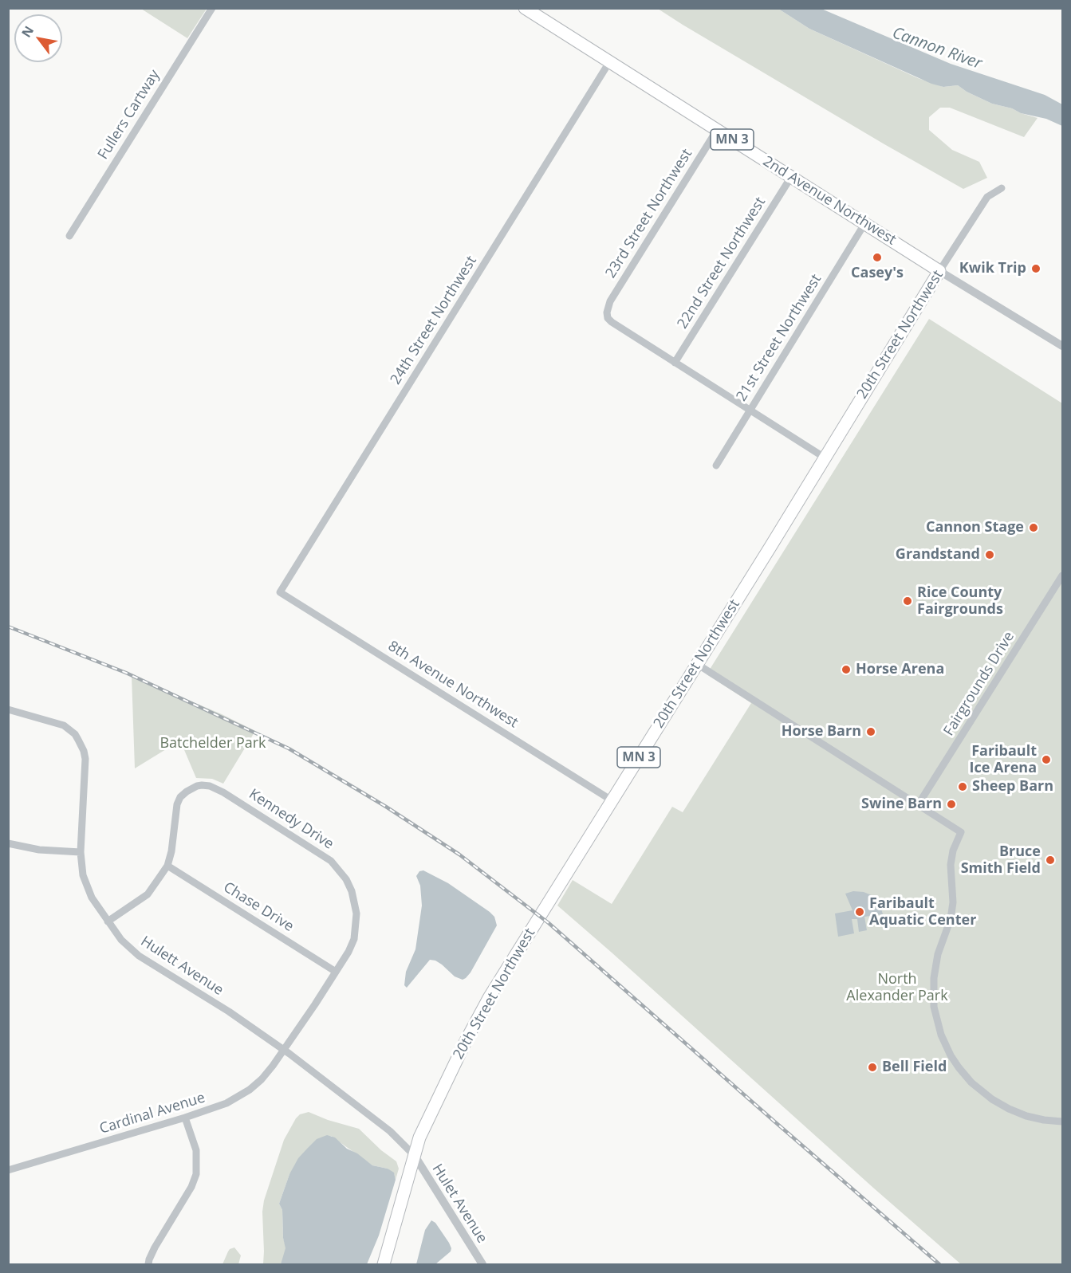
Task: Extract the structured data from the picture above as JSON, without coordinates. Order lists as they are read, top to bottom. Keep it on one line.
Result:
{"streets":{"highway":["MN 3","2nd Avenue Northwest","20th Street Northwest"],"street":["Fullers Cartway","23rd Street Northwest","22nd Street Northwest","24th Street Northwest","21st Street Northwest","Fairgrounds Drive","8th Avenue Northwest","Kennedy Drive","Chase Drive","Hulett Avenue","Cardinal Avenue","Hulet Avenue"]},"crossings":[["2nd Avenue Northwest","23rd Street Northwest"],["2nd Avenue Northwest","22nd Street Northwest"],["2nd Avenue Northwest","24th Street Northwest"],["2nd Avenue Northwest","20th Street Northwest"],["2nd Avenue Northwest","21st Street Northwest"],["23rd Street Northwest","22nd Street Northwest"],["24th Street Northwest","8th Avenue Northwest"],["20th Street Northwest","8th Avenue Northwest"],["20th Street Northwest","Hulett Avenue"],["20th Street Northwest","Hulet Avenue"],["Kennedy Drive","Chase Drive"],["Kennedy Drive","Hulett Avenue"],["Kennedy Drive","Cardinal Avenue"],["Hulett Avenue","Cardinal Avenue"],["Hulett Avenue","Hulet Avenue"]],"water":["Cannon River"],"parks":["Batchelder Park","North Alexander Park"],"places":["Casey's","Kwik Trip","Cannon Stage","Grandstand","Rice County Fairgrounds","Horse Arena","Horse Barn","Faribault Ice Arena","Sheep Barn","Swine Barn","Bruce Smith Field","Faribault Aquatic Center","Bell Field"],"north":"top left"}
